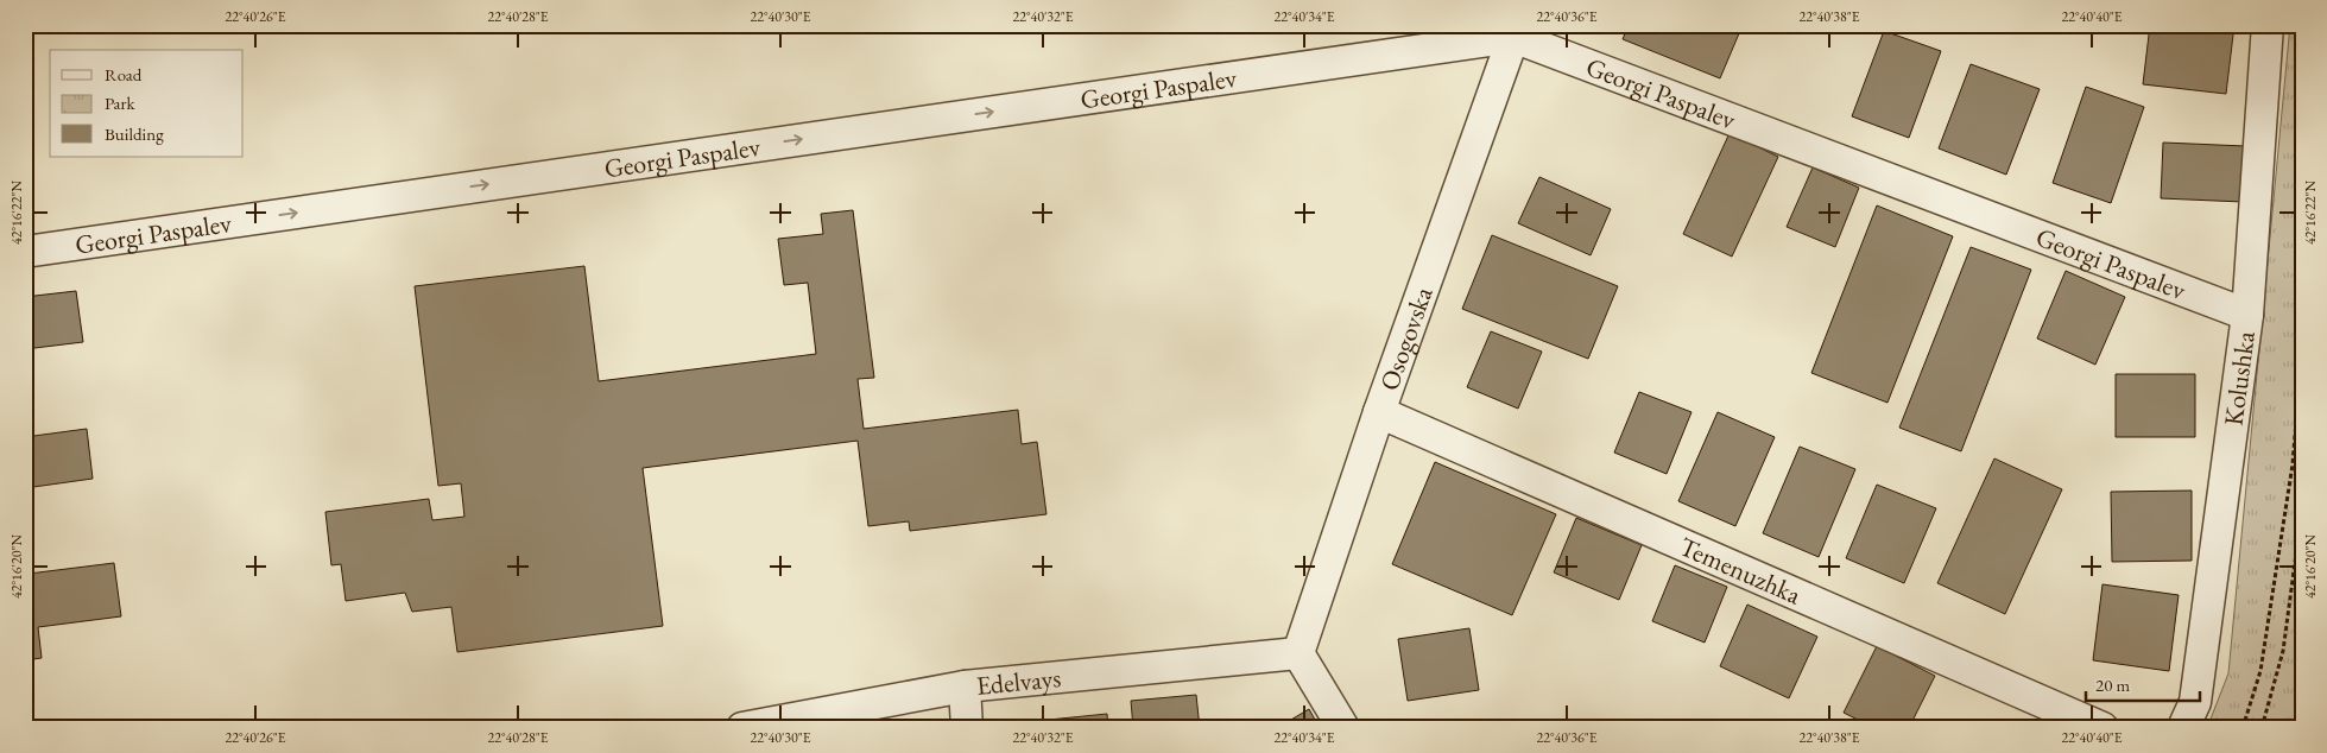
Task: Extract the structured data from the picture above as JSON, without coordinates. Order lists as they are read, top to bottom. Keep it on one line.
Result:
{"streets":{"street":["Georgi Paspalev","Osogovska","Kolushka","Temenuzhka","Edelvays"]},"crossings":[["Georgi Paspalev","Osogovska"],["Georgi Paspalev","Kolushka"],["Osogovska","Temenuzhka"],["Osogovska","Edelvays"]],"one_way":["Georgi Paspalev"],"legend":["Road","Park","Building"],"scale_bar":"20 m","coordinates":["22°40'26\"E","22°40'28\"E","22°40'30\"E","22°40'32\"E","22°40'34\"E","22°40'36\"E","22°40'38\"E","22°40'40\"E","42°16'22\"N","42°16'20\"N"]}
